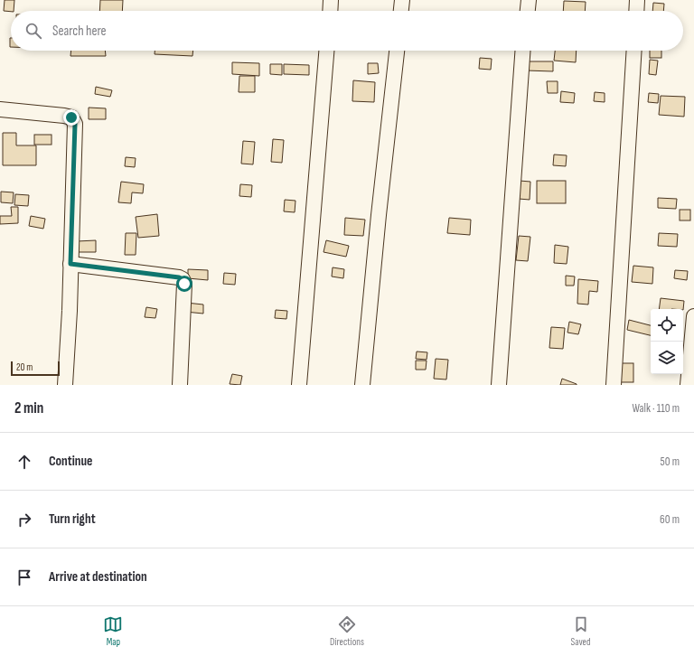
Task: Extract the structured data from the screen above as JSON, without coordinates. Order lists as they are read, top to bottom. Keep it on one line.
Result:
{"scale_bar":"20 m","page":{"search":"Search here","scale":"20 m","heading":["2 min","Walk · 110 m"],"list":[["Continue","50 m"],["Turn right","60 m"],"Arrive at destination"],"nav":["Map","Directions","Saved"]}}
